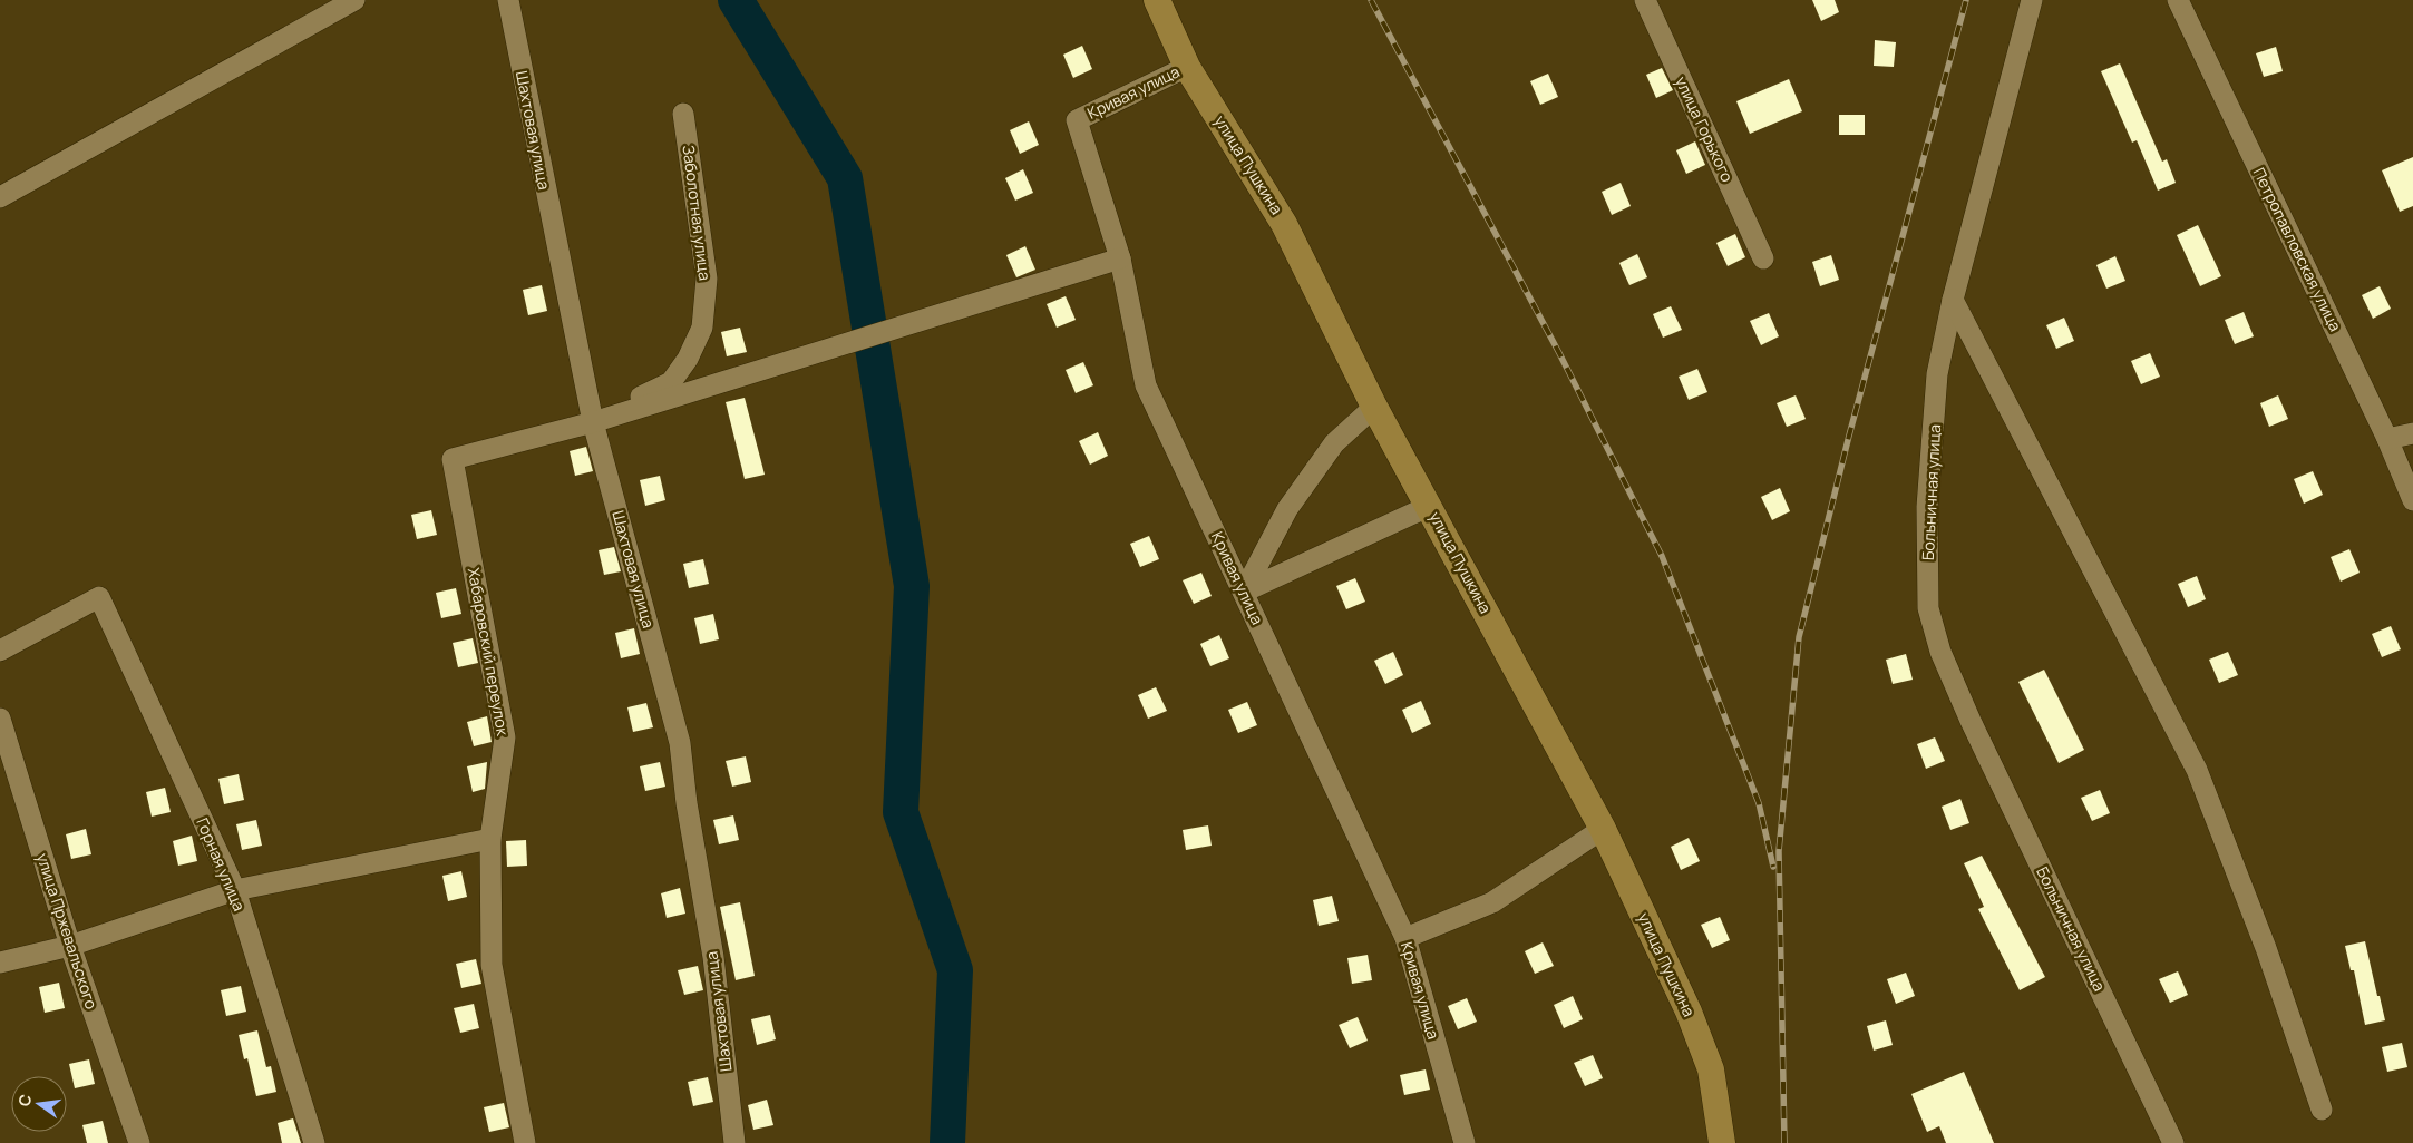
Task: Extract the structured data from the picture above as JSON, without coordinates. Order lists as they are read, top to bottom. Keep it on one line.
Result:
{"streets":{"main road":["улица Пушкина"],"street":["Кривая улица","улица Горького","Шахтовая улица","Заболотная улица","Петропавловская улица","Больничная улица","Хабаровский переулок","Горная улица","улица Пржевальского"]},"crossings":[["Кривая улица","улица Пушкина"],["Шахтовая улица","Заболотная улица"],["Шахтовая улица","Хабаровский переулок"],["Заболотная улица","Хабаровский переулок"]],"north":"left"}
